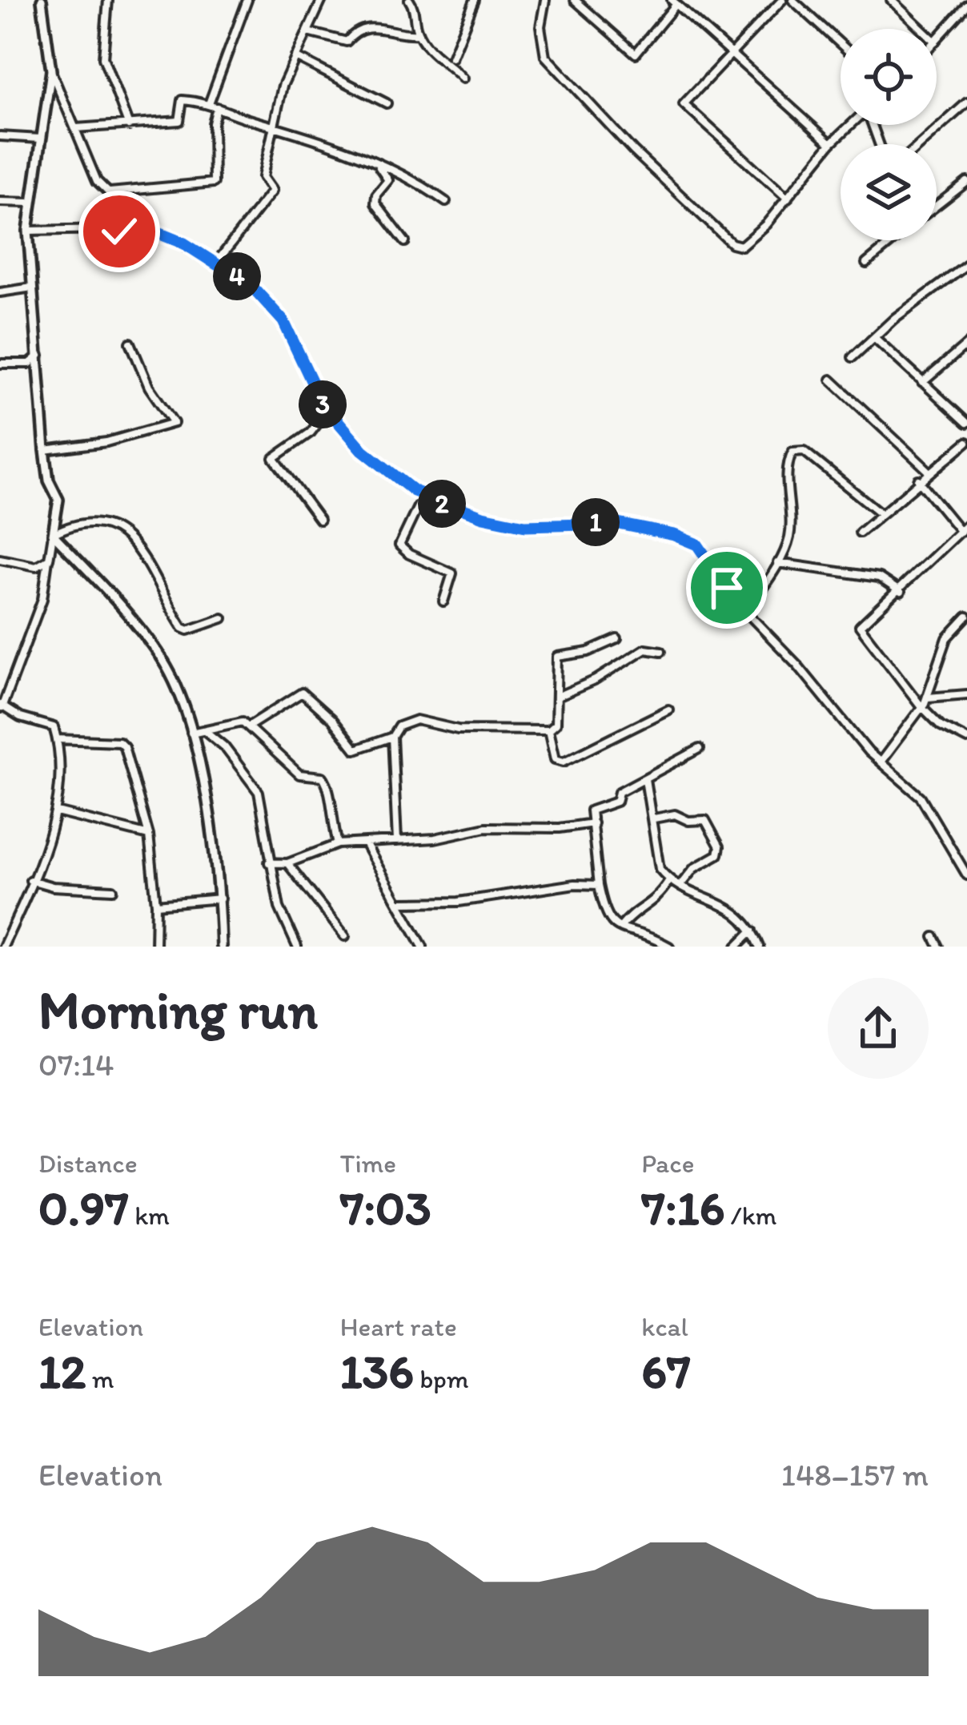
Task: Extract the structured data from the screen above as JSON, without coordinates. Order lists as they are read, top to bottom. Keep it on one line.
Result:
{"page":{"pins":["4","3","2","1"],"heading":["Morning run","07:14"],"stats":[["Distance","0.97 km"],["Time","7:03"],["Pace","7:16 /km"],["Elevation","12 m"],["Heart rate","136 bpm"],["kcal","67"]],"chart":["Elevation","148–157 m"]}}
